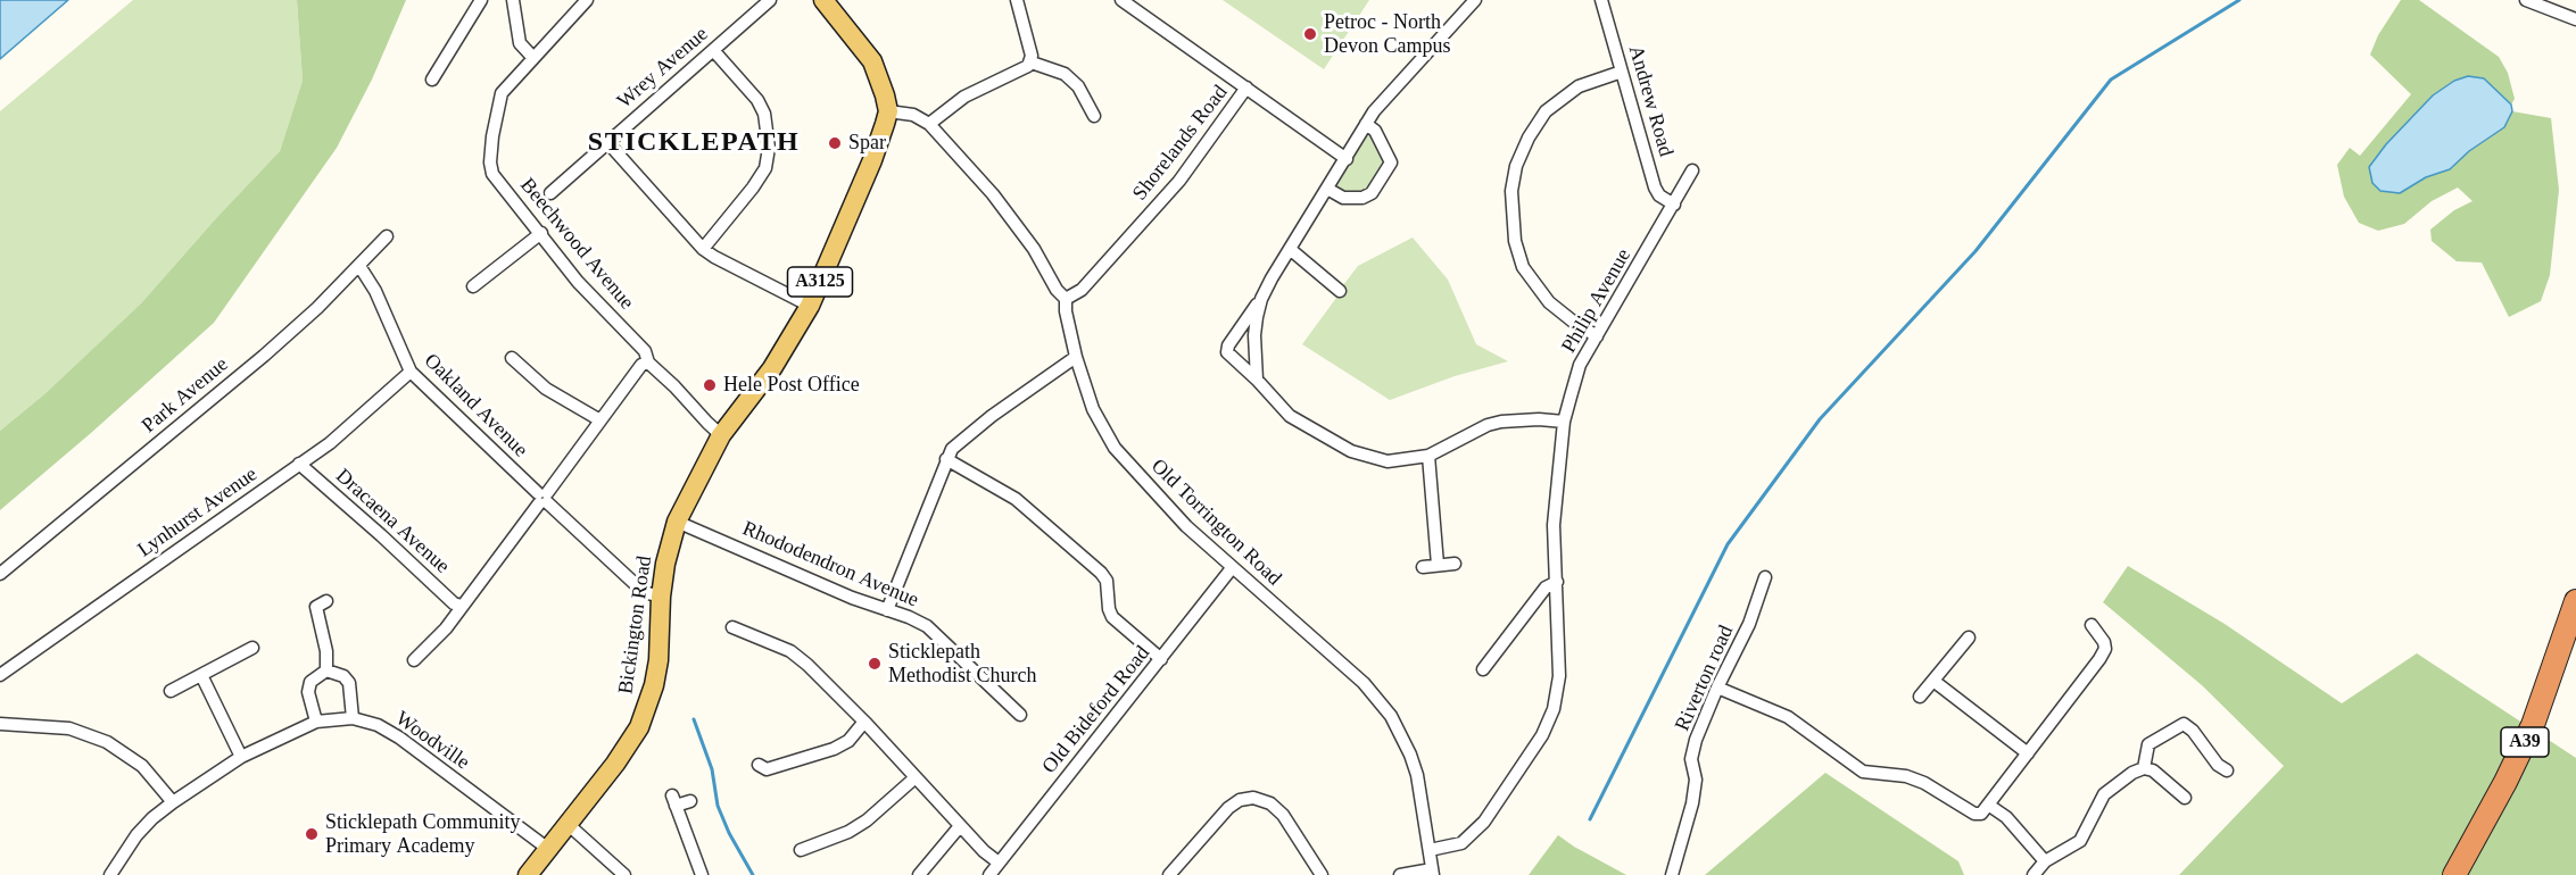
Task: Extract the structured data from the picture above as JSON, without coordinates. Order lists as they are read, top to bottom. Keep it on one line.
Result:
{"streets":{"highway":["A39"],"main road":["A3125","Bickington Road"],"street":["Wrey Avenue","Andrew Road","Shorelands Road","Beechwood Avenue","Philip Avenue","Park Avenue","Oakland Avenue","Lynhurst Avenue","Dracaena Avenue","Old Torrington Road","Rhododendron Avenue","Riverton road","Old Bideford Road","Woodville"]},"crossings":[["Andrew Road","Philip Avenue"],["Shorelands Road","Old Torrington Road"],["Beechwood Avenue","Bickington Road"],["Philip Avenue","Old Torrington Road"],["Park Avenue","Oakland Avenue"],["Oakland Avenue","Lynhurst Avenue"],["Oakland Avenue","Bickington Road"],["Lynhurst Avenue","Dracaena Avenue"],["Old Torrington Road","Bickington Road"],["Old Torrington Road","Old Bideford Road"],["Rhododendron Avenue","Bickington Road"],["Bickington Road","Woodville"]],"districts":["STICKLEPATH"],"places":["Petroc - North Devon Campus","Spar","Hele Post Office","Sticklepath Methodist Church","Sticklepath Community Primary Academy"]}
